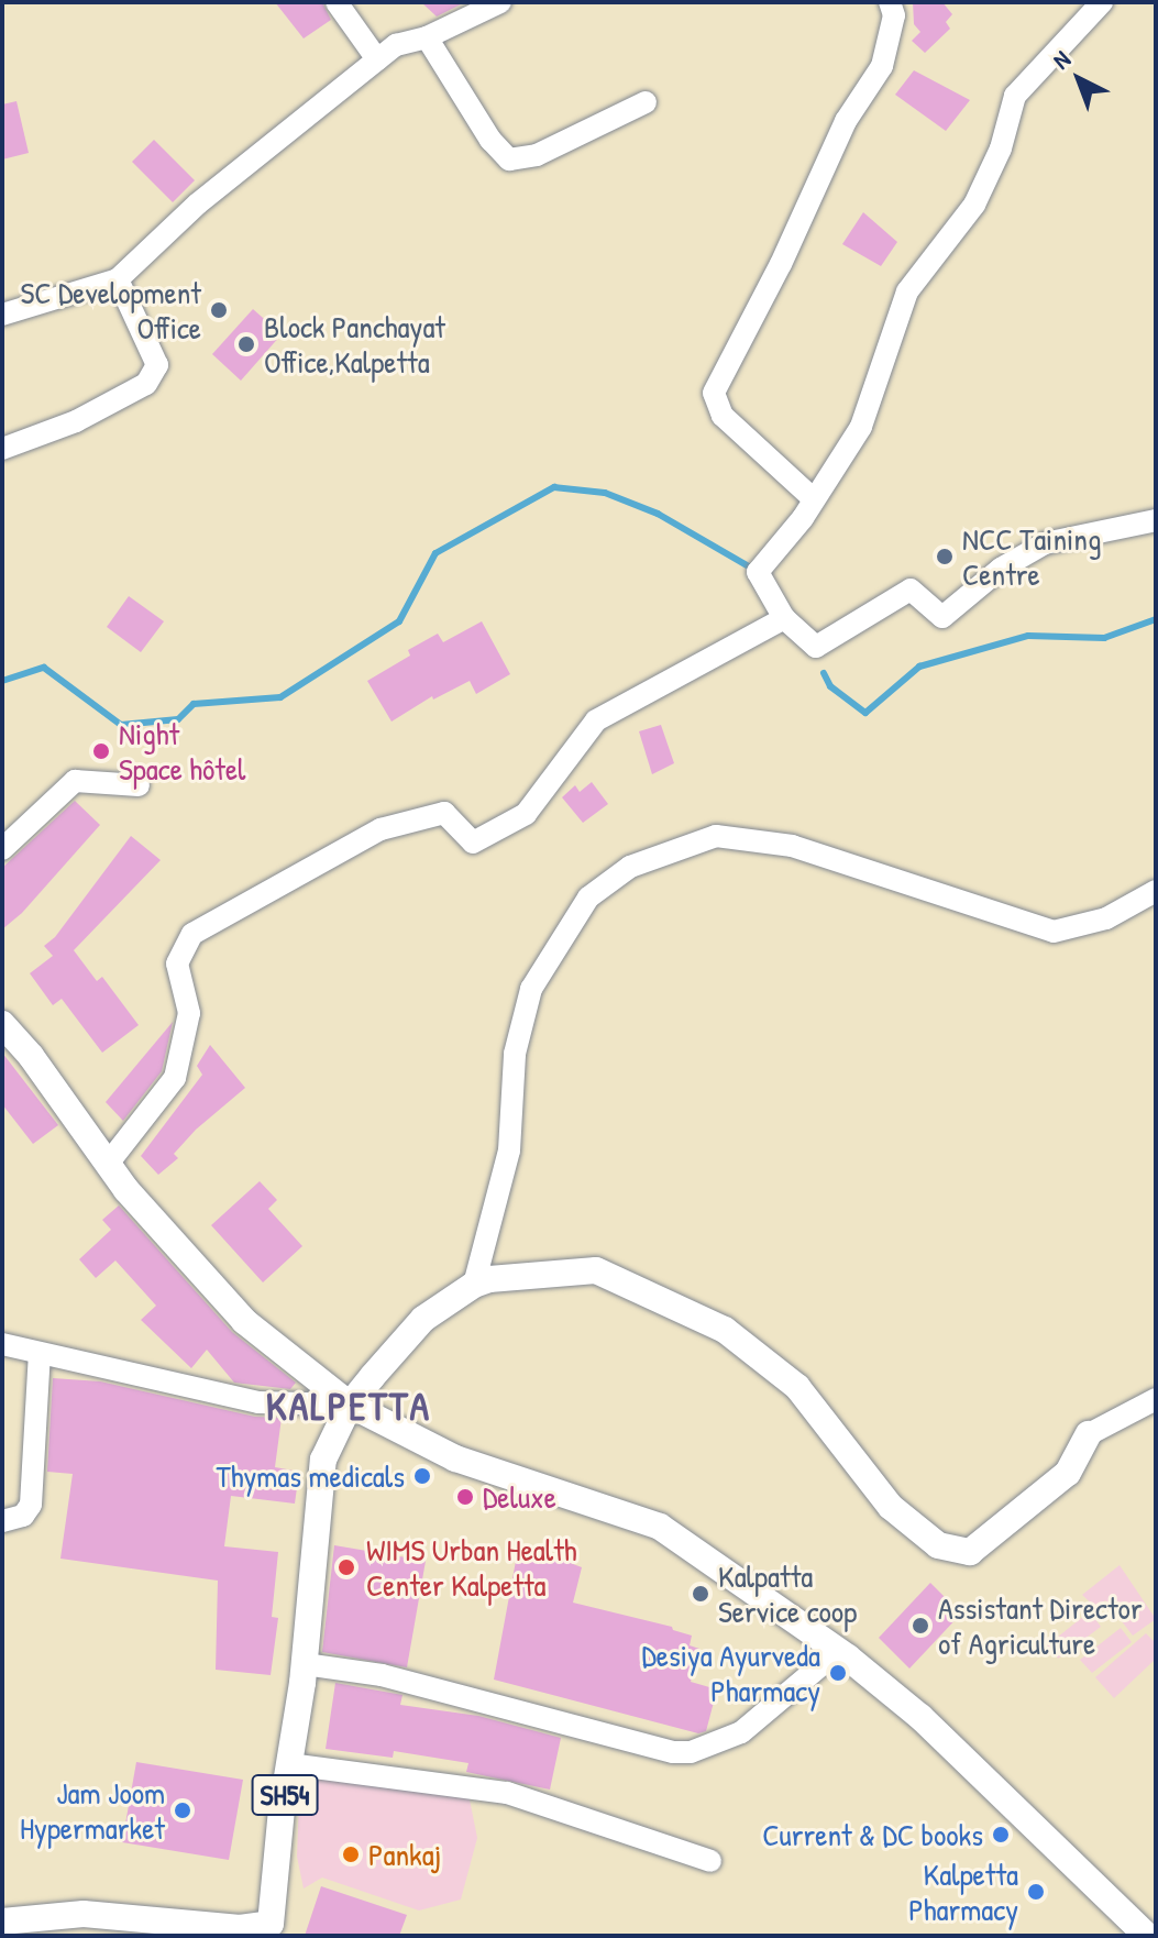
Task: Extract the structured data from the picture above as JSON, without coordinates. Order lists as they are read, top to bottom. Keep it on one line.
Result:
{"streets":{"main road":["SH54"]},"districts":["KALPETTA"],"places":["SC Development Office","Block Panchayat Office,Kalpetta","NCC Taining Centre","Night Space hôtel","Thymas medicals","Deluxe","WIMS Urban Health Center Kalpetta","Kalpatta Service coop","Assistant Director of Agriculture","Desiya Ayurveda Pharmacy","Jam Joom Hypermarket","Current & DC books","Pankaj","Kalpetta Pharmacy"],"north":"top left"}
